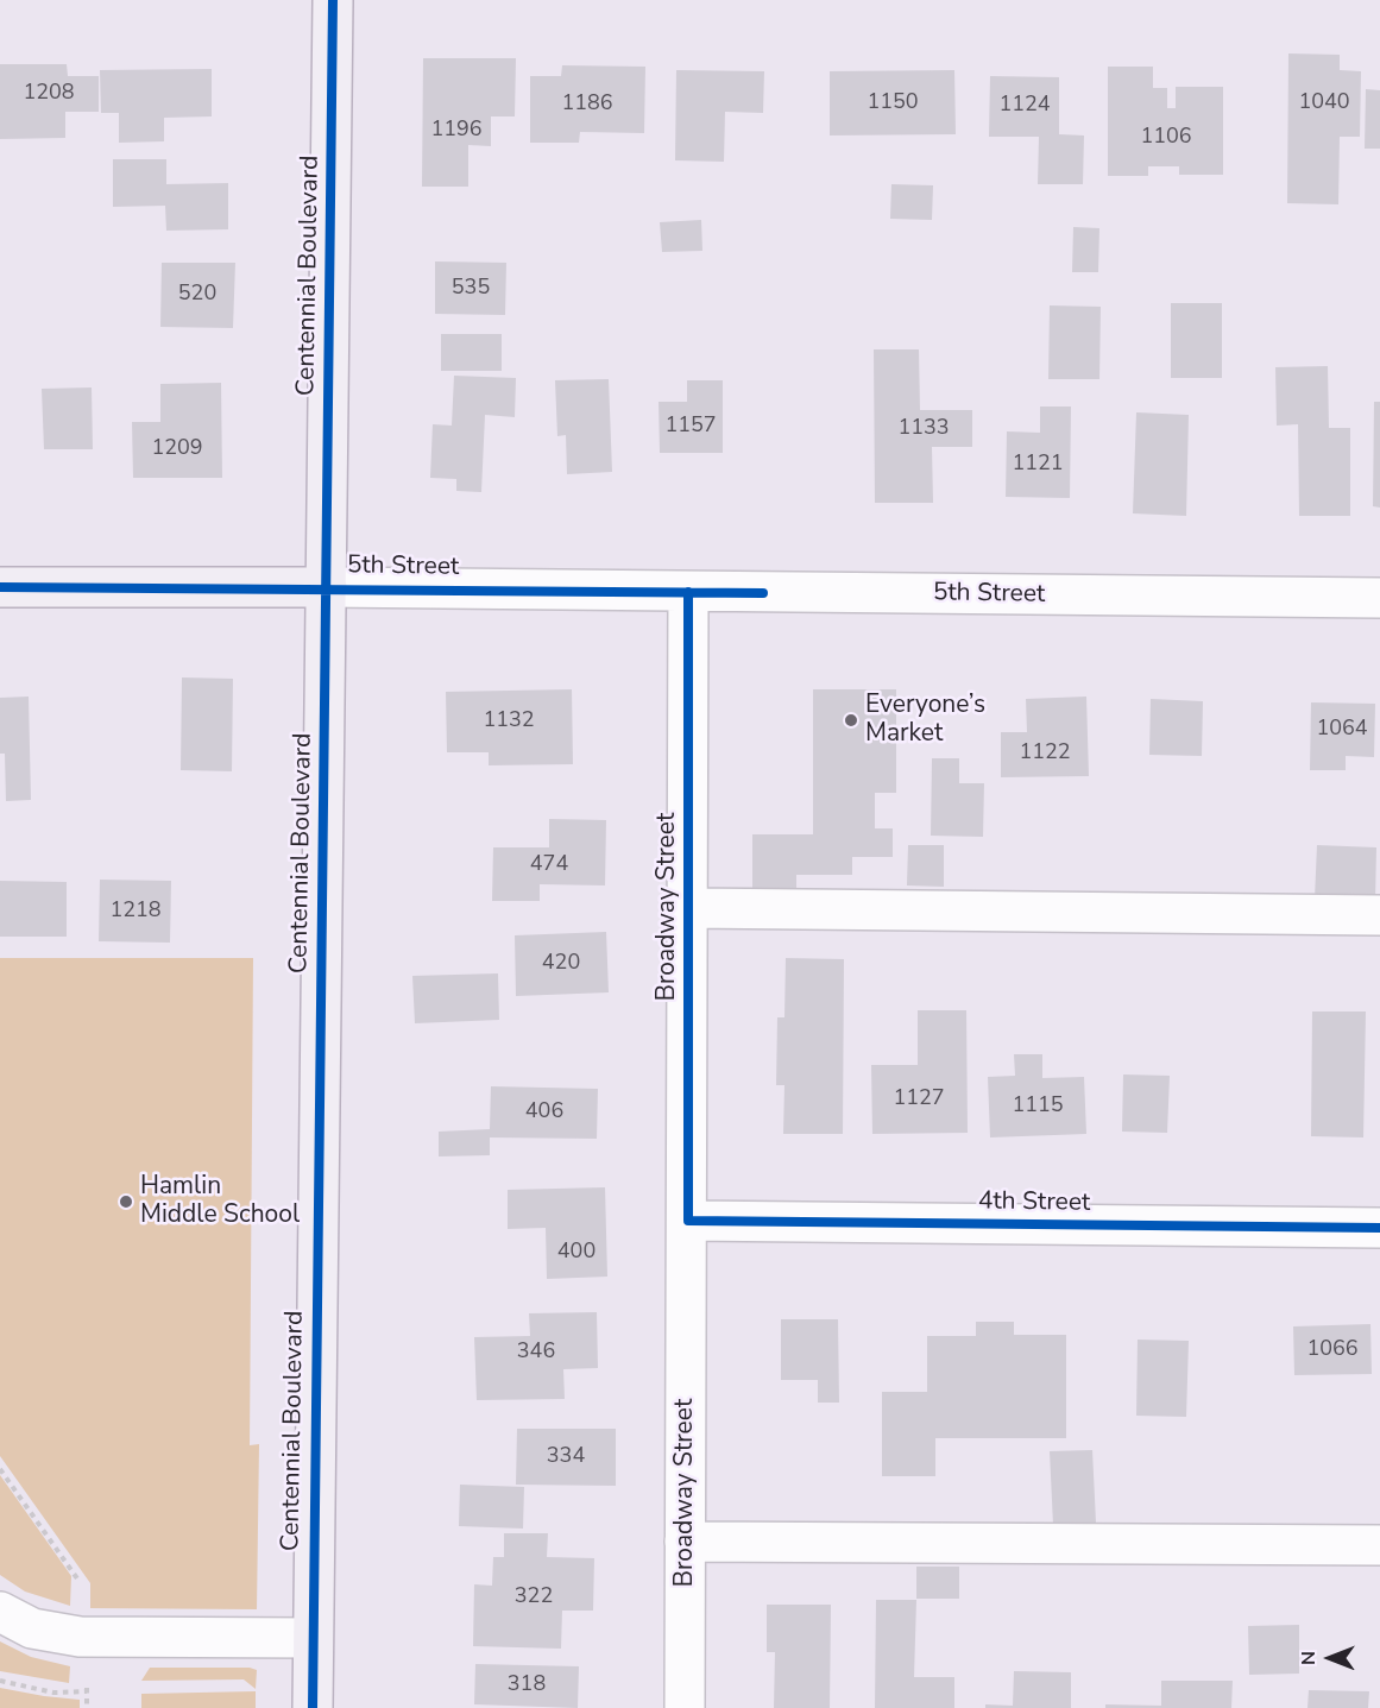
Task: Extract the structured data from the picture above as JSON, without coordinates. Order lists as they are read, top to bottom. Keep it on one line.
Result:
{"streets":{"main road":["Centennial Boulevard","5th Street"],"street":["Broadway Street","4th Street"]},"crossings":[["Centennial Boulevard","5th Street"],["5th Street","Broadway Street"],["Broadway Street","4th Street"]],"places":["Everyone’s Market","Hamlin Middle School"],"house_numbers":["1208","1150","1040","1186","1124","1196","1106","535","520","1157","1133","1209","1121","1132","1064","1122","474","1218","420","1127","1115","406","400","1066","346","334","322","318"],"north":"left"}
